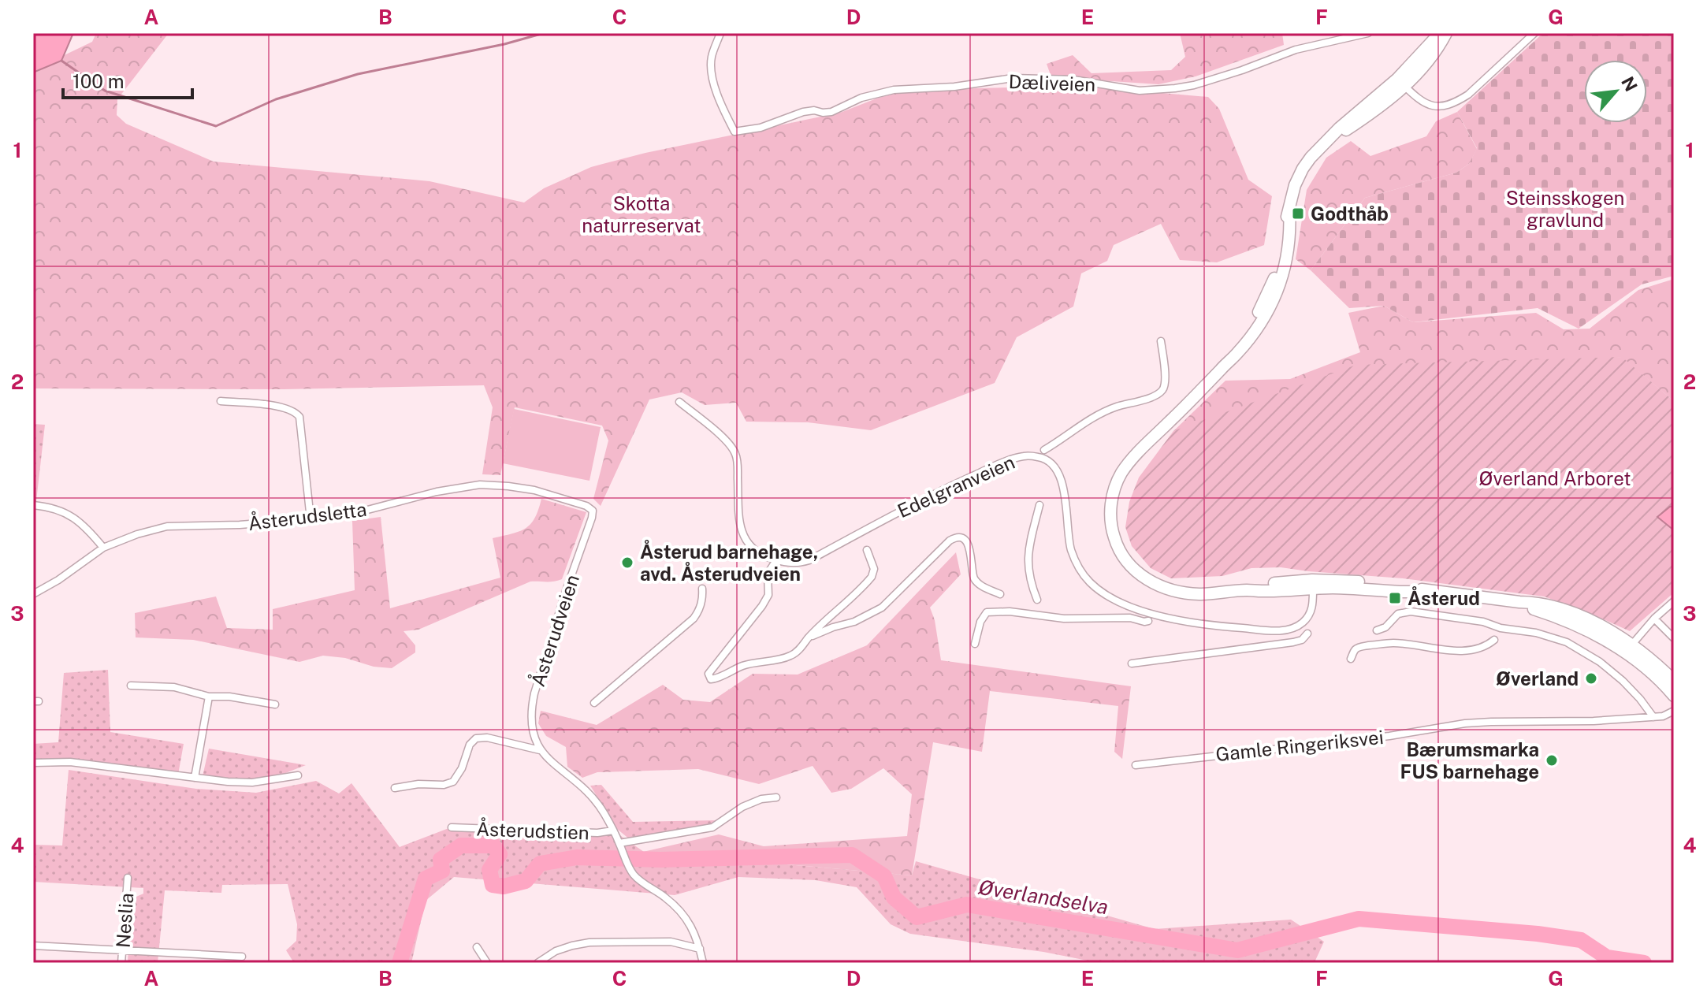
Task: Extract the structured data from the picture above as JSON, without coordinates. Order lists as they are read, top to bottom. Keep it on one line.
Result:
{"streets":{"street":["Dæliveien","Edelgranveien","Åsterudsletta","Åsterudveien","Gamle Ringeriksvei","Åsterudstien","Neslia"]},"crossings":[["Åsterudsletta","Åsterudveien"]],"water":["Øverlandselva"],"parks":["Steinsskogen gravlund","Skotta naturreservat","Øverland Arboret"],"places":{"transit":["Godthåb","Åsterud"],"other":["Åsterud barnehage, avd. Åsterudveien","Øverland","Bærumsmarka FUS barnehage"]},"scale_bar":"100 m","north":"top right","grid":{"columns":["A","B","C","D","E","F","G"],"rows":["1","2","3","4"]}}
